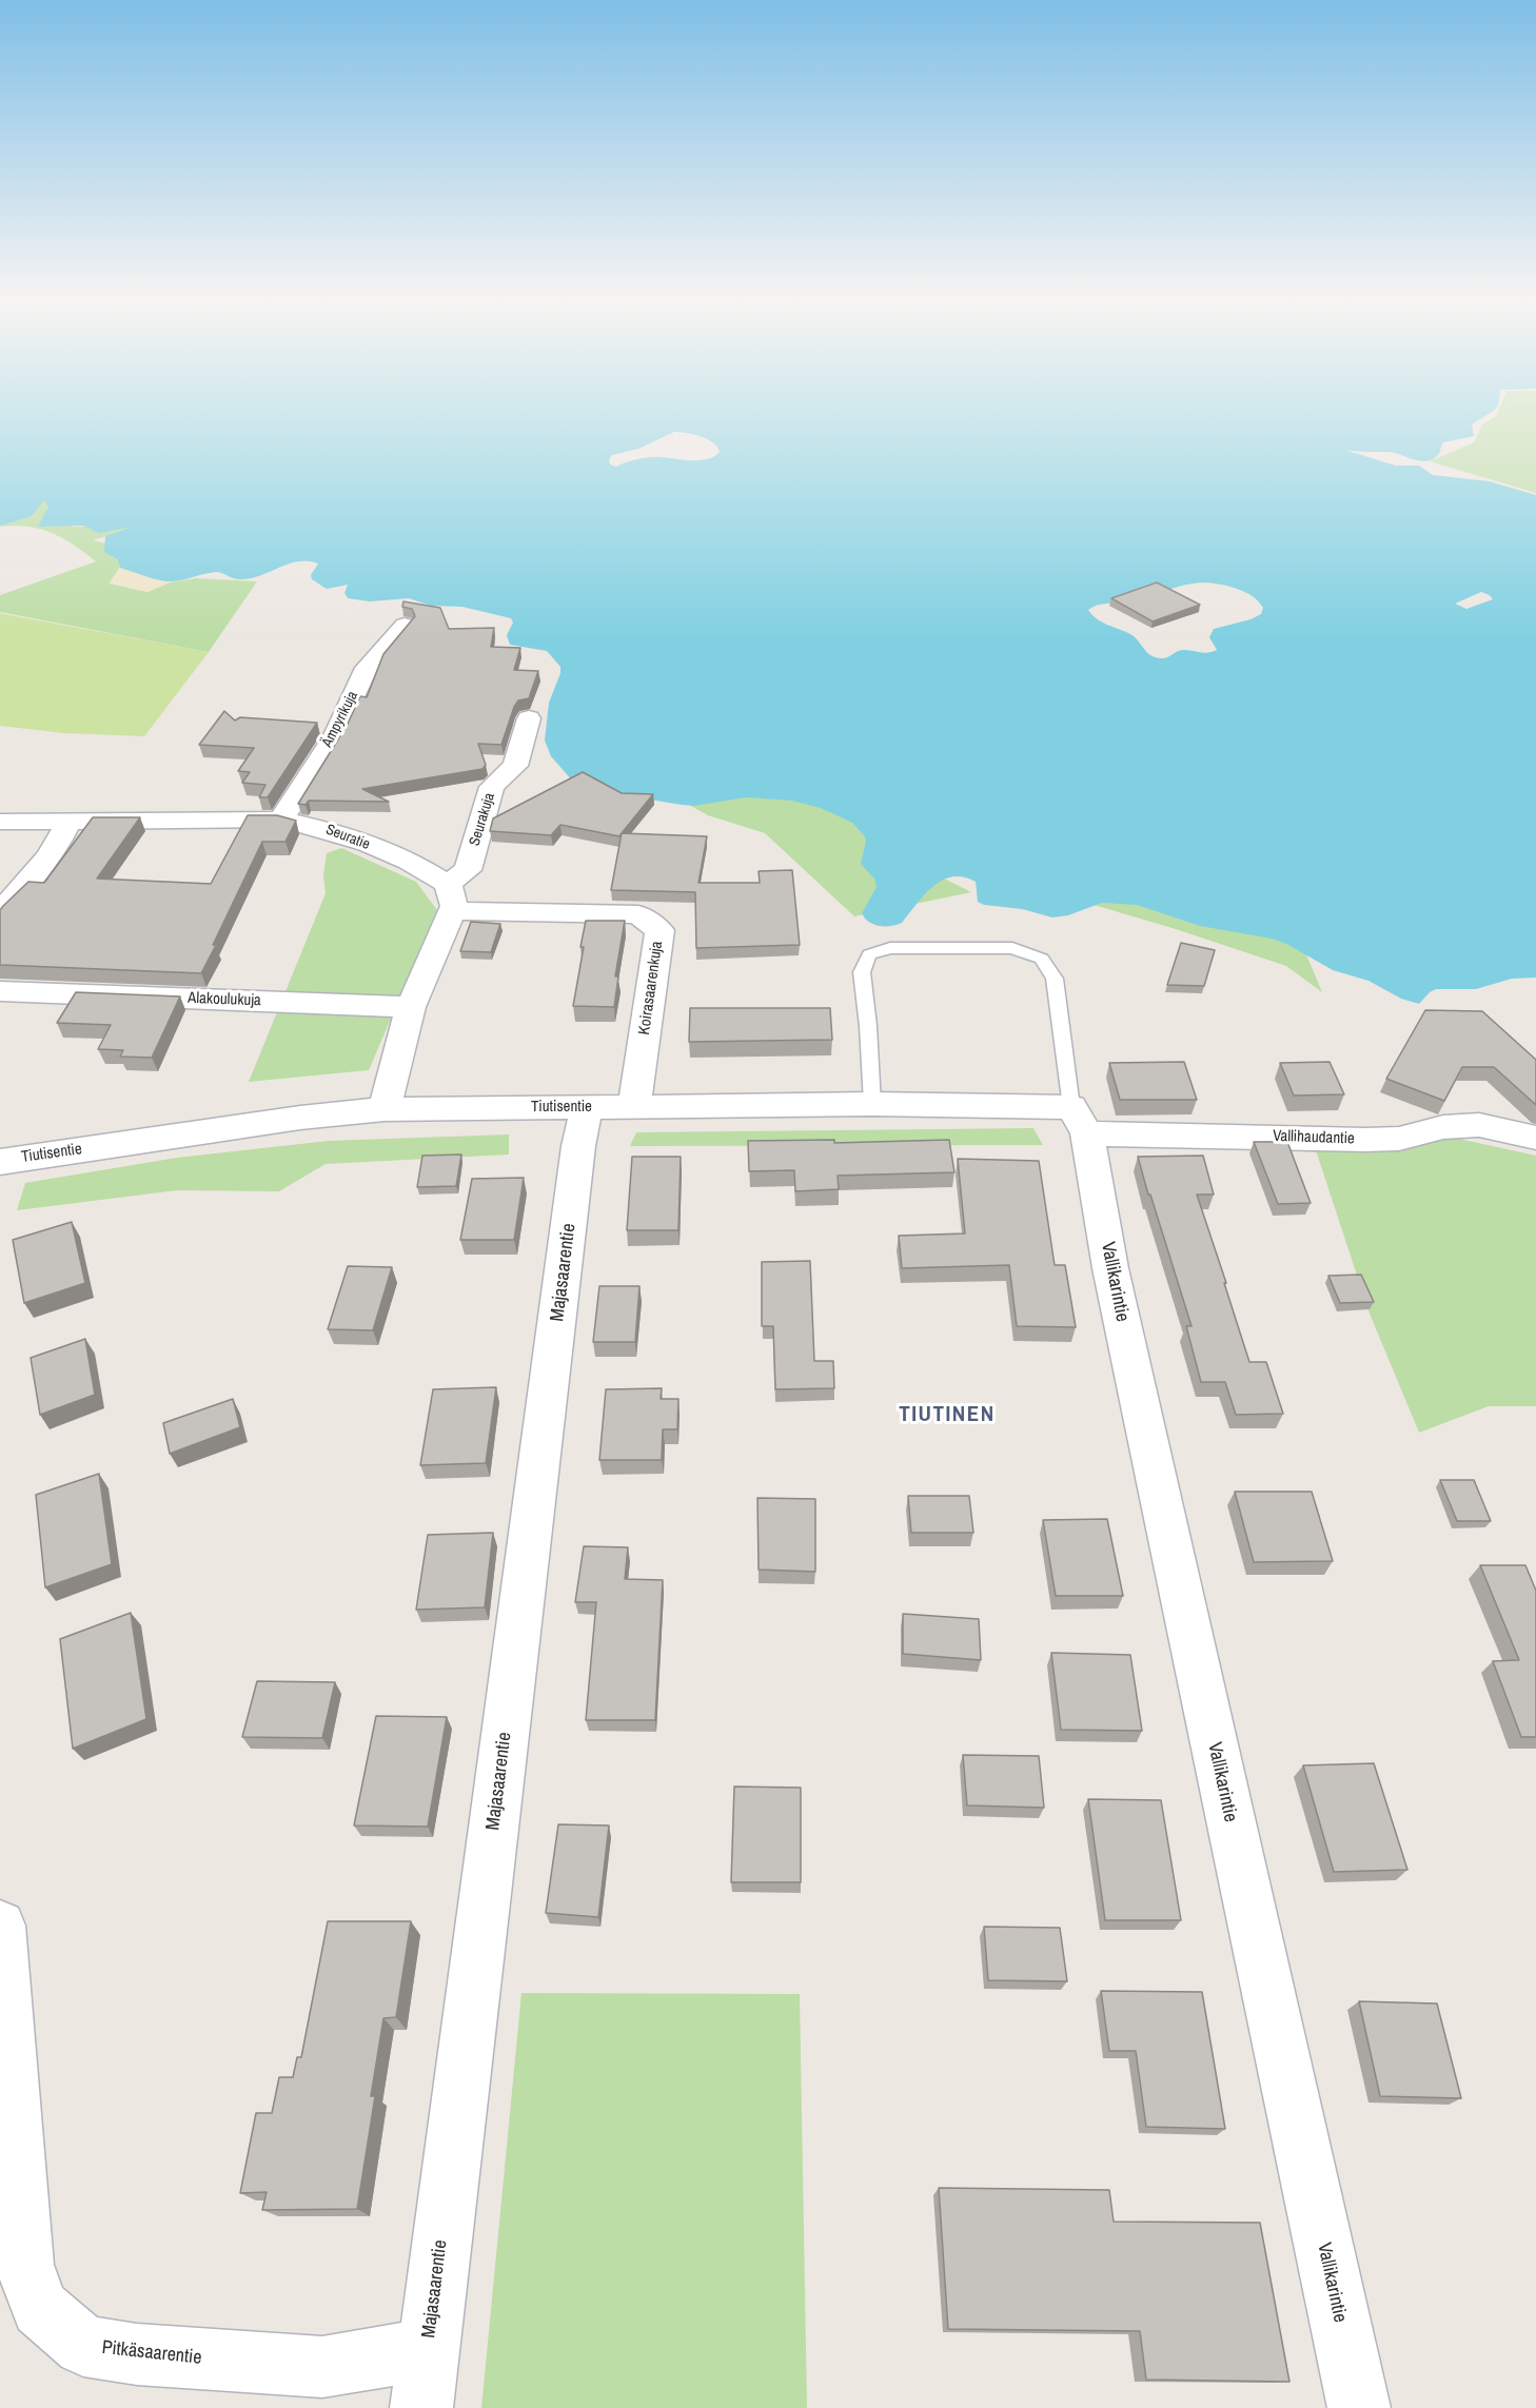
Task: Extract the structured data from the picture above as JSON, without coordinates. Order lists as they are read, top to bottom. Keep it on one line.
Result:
{"streets":{"street":["Ämpyrikuja","Seurakuja","Seuratie","Koirasaarenkuja","Alakoulukuja","Tiutisentie","Vallihaudantie","Majasaarentie","Vallikarintie","Pitkäsaarentie"]},"crossings":[["Ämpyrikuja","Seuratie"],["Seurakuja","Seuratie"],["Seurakuja","Koirasaarenkuja"],["Seuratie","Koirasaarenkuja"],["Koirasaarenkuja","Tiutisentie"],["Tiutisentie","Vallihaudantie"],["Tiutisentie","Majasaarentie"],["Tiutisentie","Vallikarintie"],["Vallihaudantie","Vallikarintie"],["Majasaarentie","Pitkäsaarentie"]],"districts":["TIUTINEN"]}
